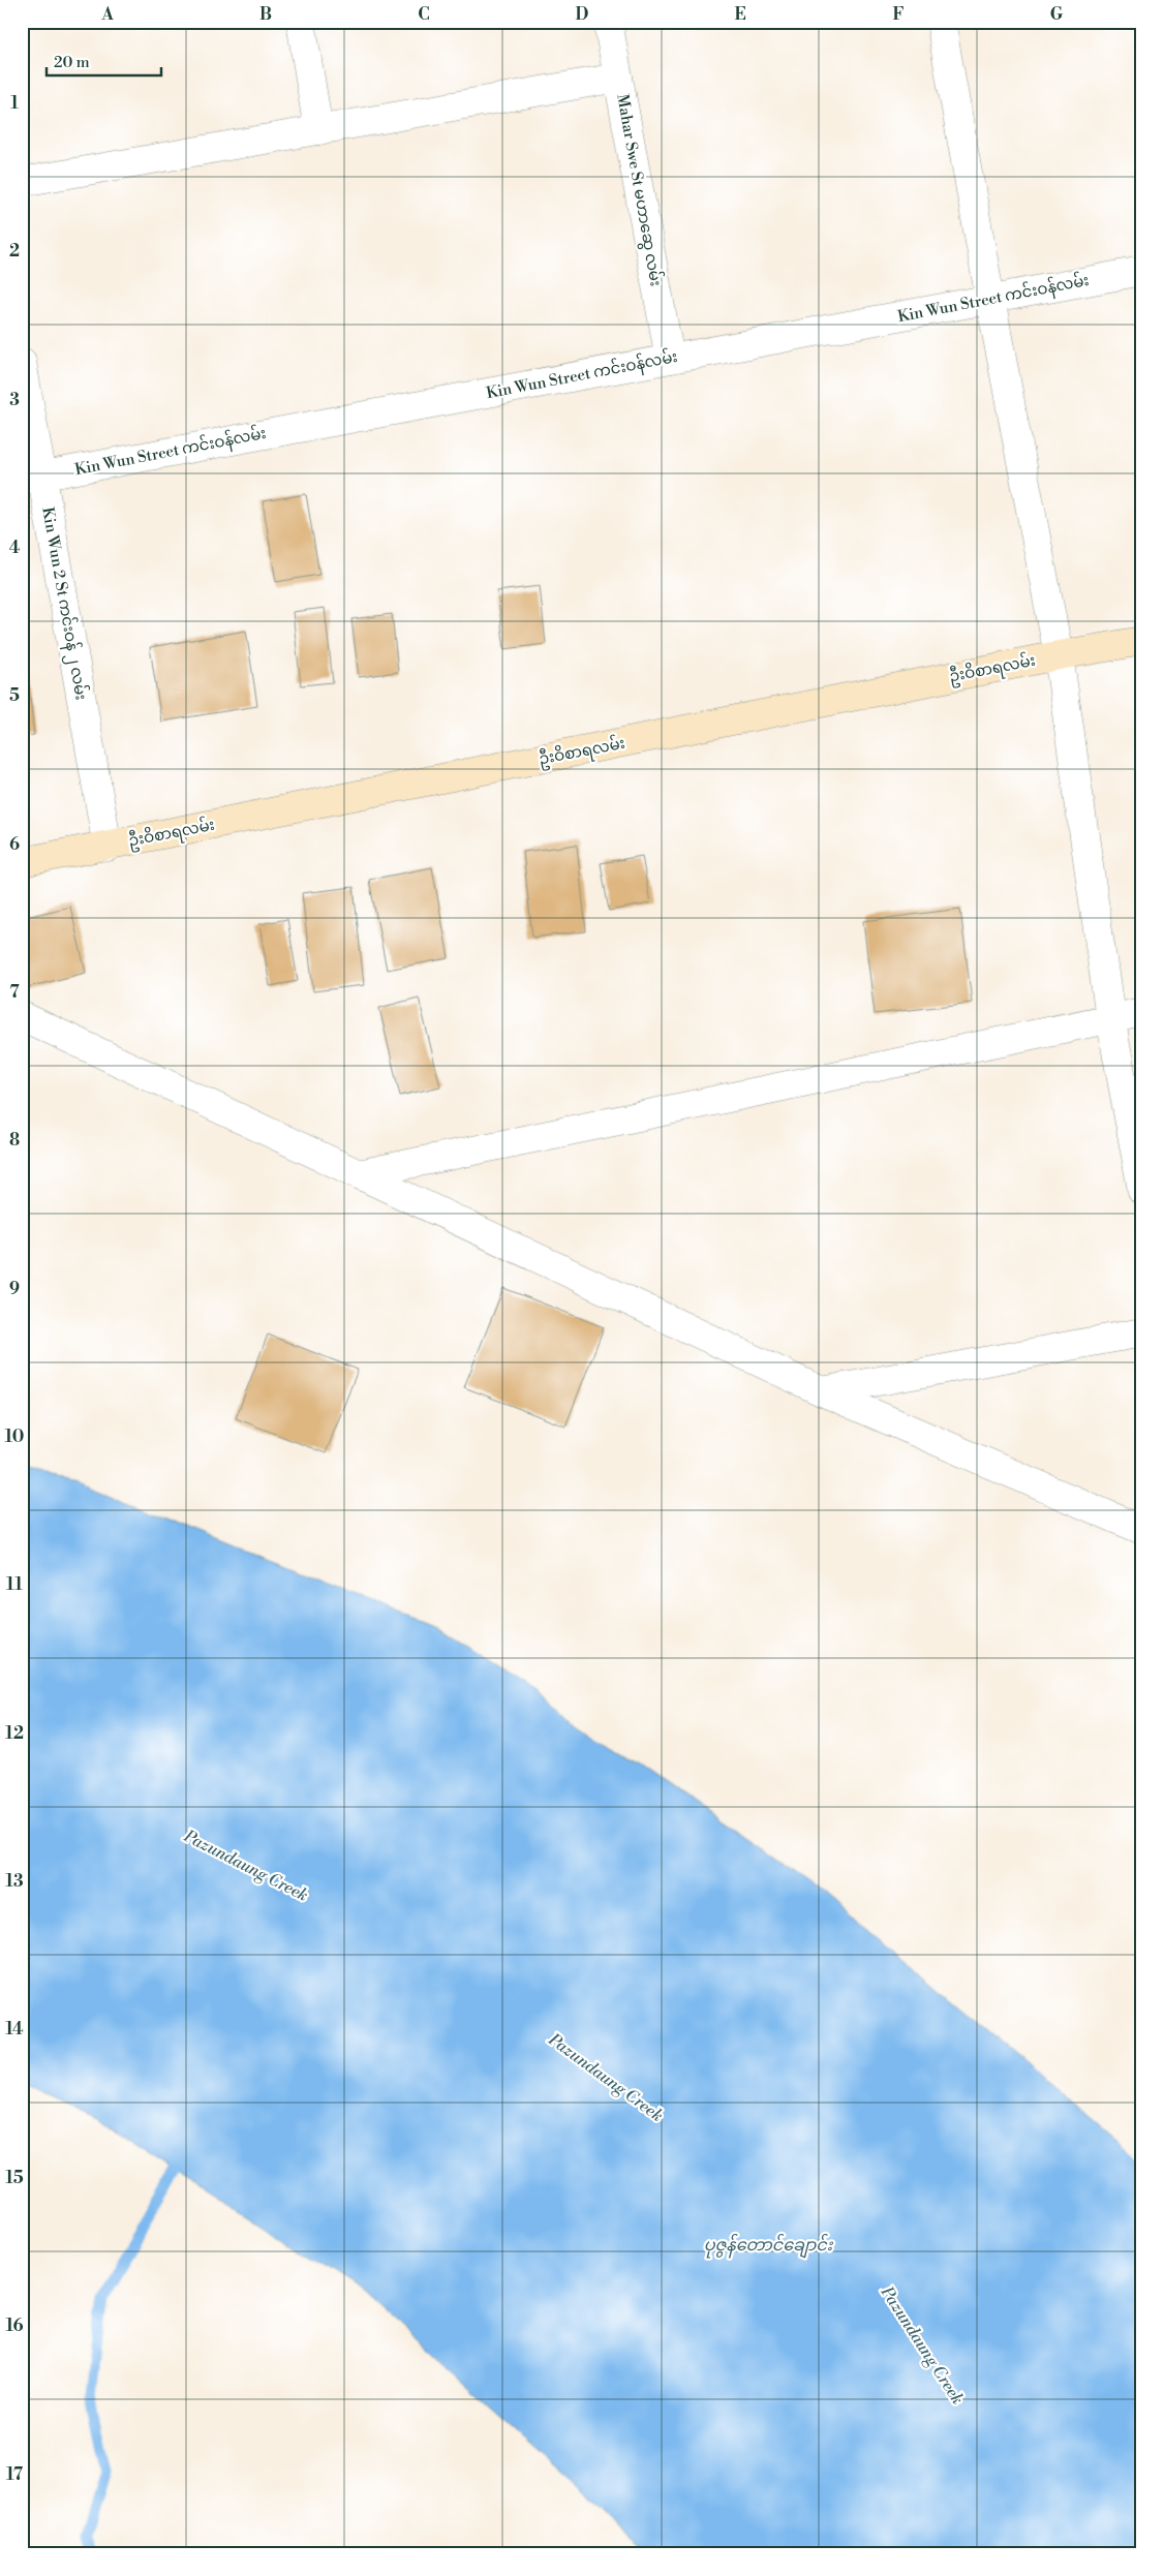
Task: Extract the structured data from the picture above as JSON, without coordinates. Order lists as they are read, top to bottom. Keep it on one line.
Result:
{"streets":{"main road":["ဦးဝိစာရလမ်း"],"street":["Mahar Swe St မဟာဆွေ လမ်း","Kin Wun Street ကင်းဝန်လမ်း","Kin Wun 2 St ကင်းဝန် ၂ လမ်း"]},"crossings":[["Mahar Swe St မဟာဆွေ လမ်း","Kin Wun Street ကင်းဝန်လမ်း"],["Kin Wun Street ကင်းဝန်လမ်း","Kin Wun 2 St ကင်းဝန် ၂ လမ်း"],["Kin Wun 2 St ကင်းဝန် ၂ လမ်း","ဦးဝိစာရလမ်း"]],"water":["Pazundaung Creek","ပုဇွန်တောင်ချောင်း"],"scale_bar":"20 m","grid":{"columns":["A","B","C","D","E","F","G"],"rows":["1","2","3","4","5","6","7","8","9","10","11","12","13","14","15","16","17"]}}
